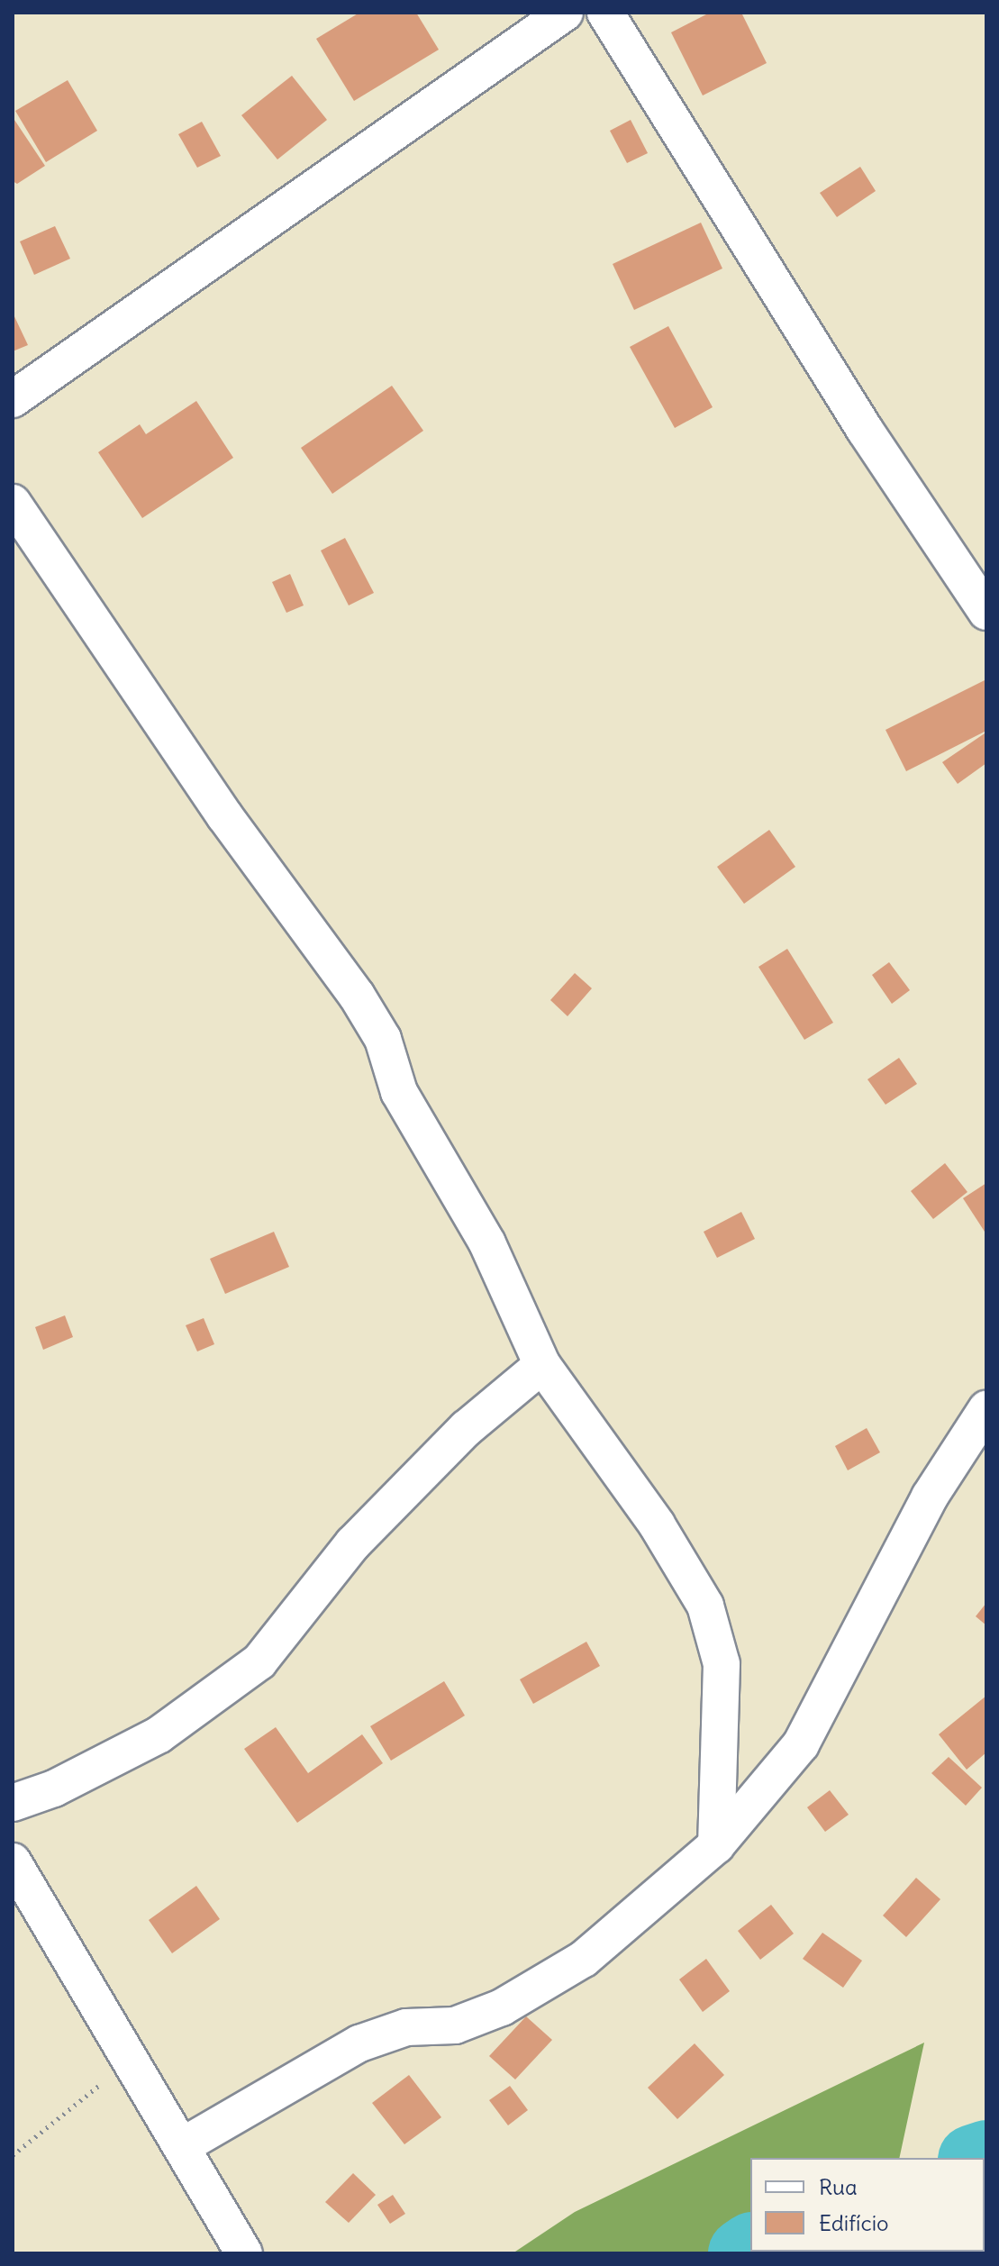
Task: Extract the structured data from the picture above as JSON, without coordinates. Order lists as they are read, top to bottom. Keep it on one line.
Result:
{"legend":["Rua","Edifício"]}
